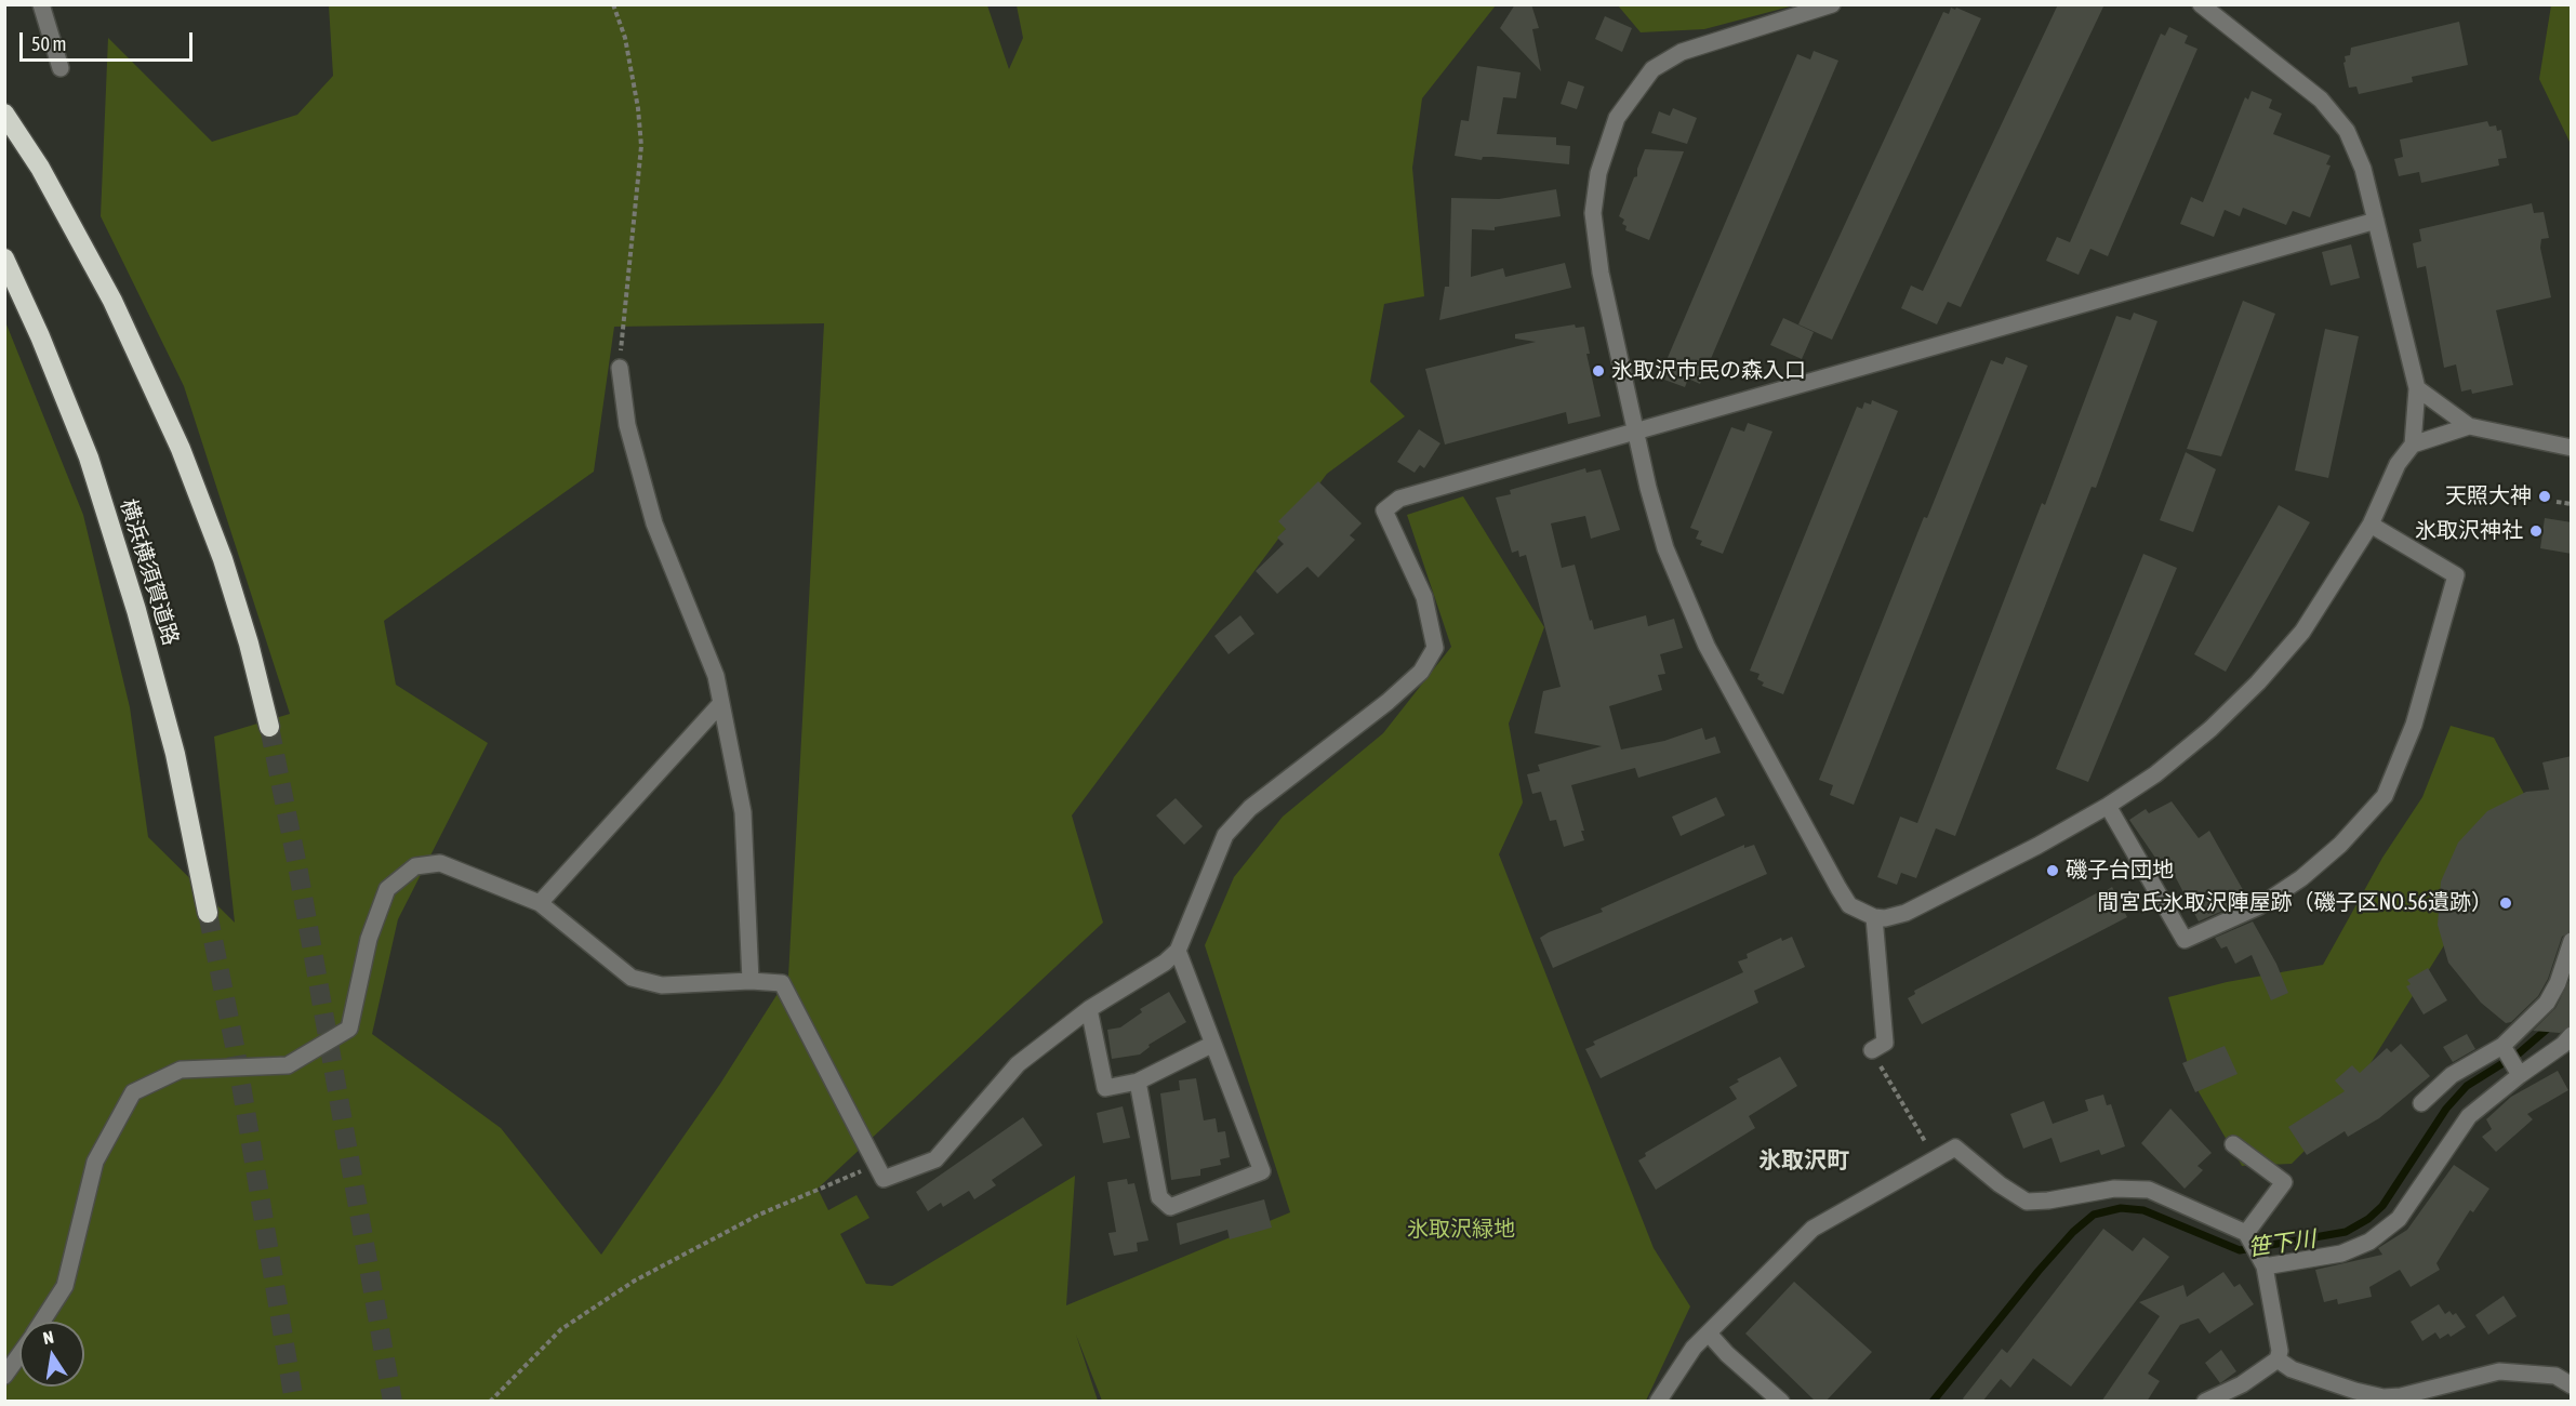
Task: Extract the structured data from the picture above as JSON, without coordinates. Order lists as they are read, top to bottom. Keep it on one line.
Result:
{"streets":{"highway":["横浜横須賀道路"]},"districts":["氷取沢町"],"water":["笹下川"],"parks":["氷取沢緑地"],"places":["氷取沢市民の森入口","天照大神","氷取沢神社","磯子台団地","間宮氏氷取沢陣屋跡（磯子区NO.56遺跡）"],"scale_bar":"50 m","north":"top"}
